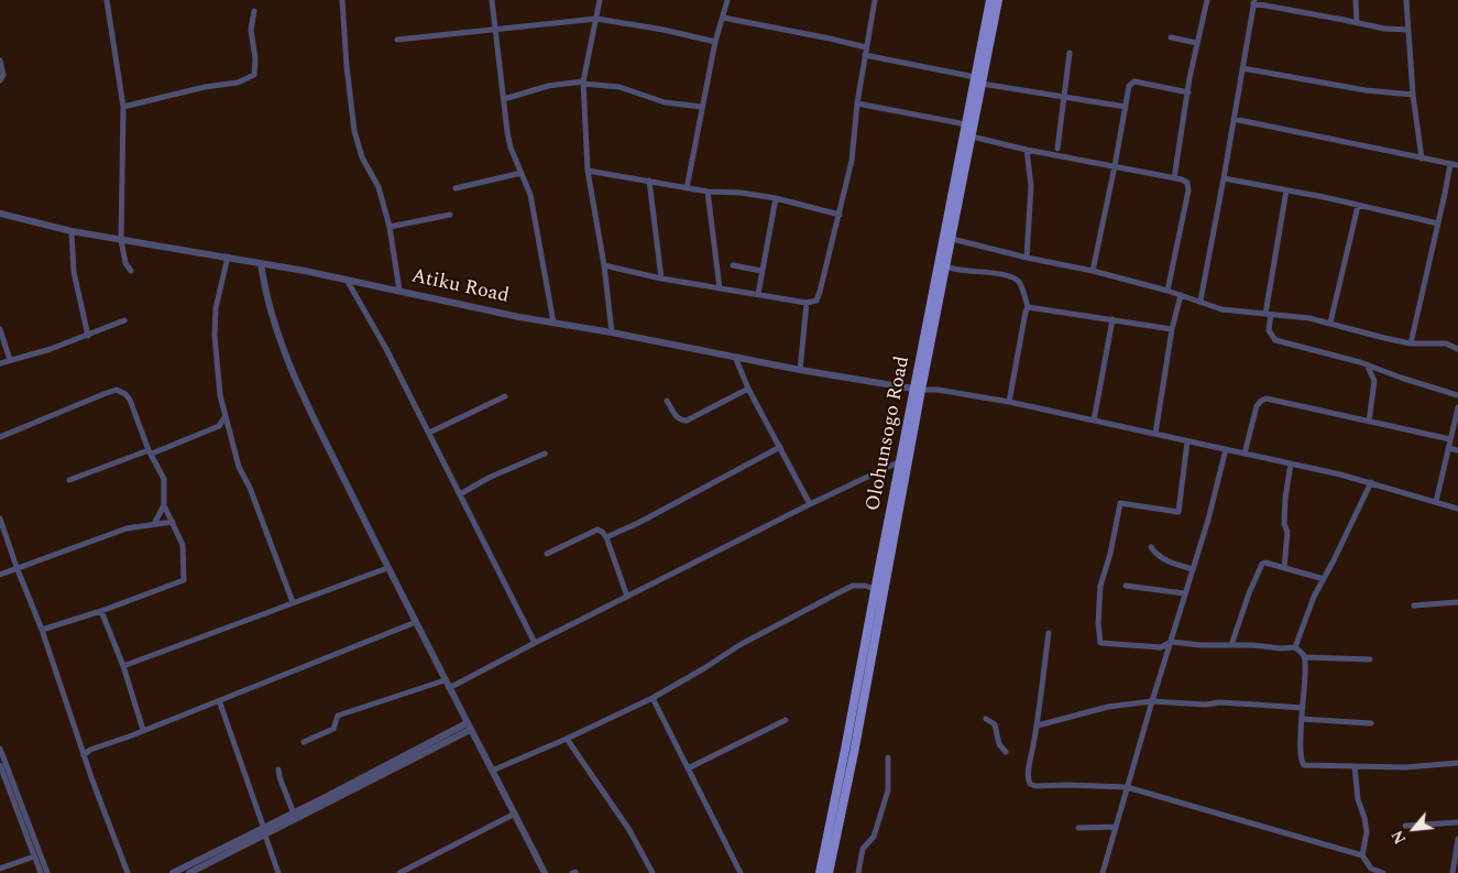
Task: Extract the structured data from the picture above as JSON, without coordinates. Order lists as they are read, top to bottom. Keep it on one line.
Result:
{"streets":{"main road":["Olohunsogo Road"],"street":["Atiku Road"]},"crossings":[["Atiku Road","Olohunsogo Road"]],"north":"bottom left"}
